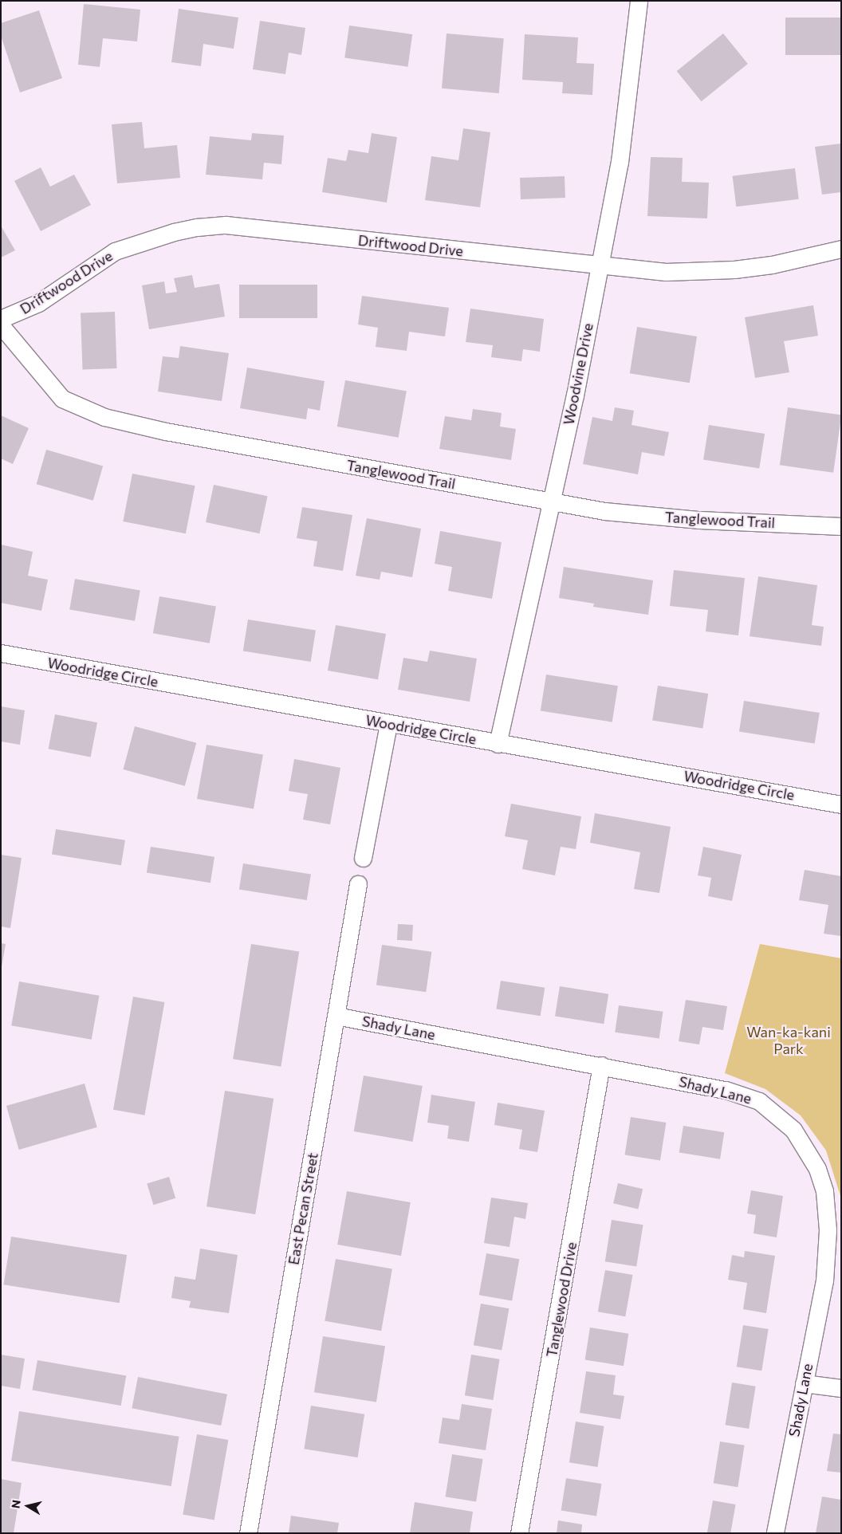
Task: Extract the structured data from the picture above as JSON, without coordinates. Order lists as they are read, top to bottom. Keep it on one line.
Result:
{"streets":{"street":["Driftwood Drive","Woodvine Drive","Tanglewood Trail","Woodridge Circle","Shady Lane","East Pecan Street","Tanglewood Drive"]},"crossings":[["Driftwood Drive","Woodvine Drive"],["Woodvine Drive","Tanglewood Trail"],["Woodvine Drive","Woodridge Circle"],["Shady Lane","East Pecan Street"],["Shady Lane","Tanglewood Drive"]],"parks":["Wan-ka-kani Park"],"north":"left"}
